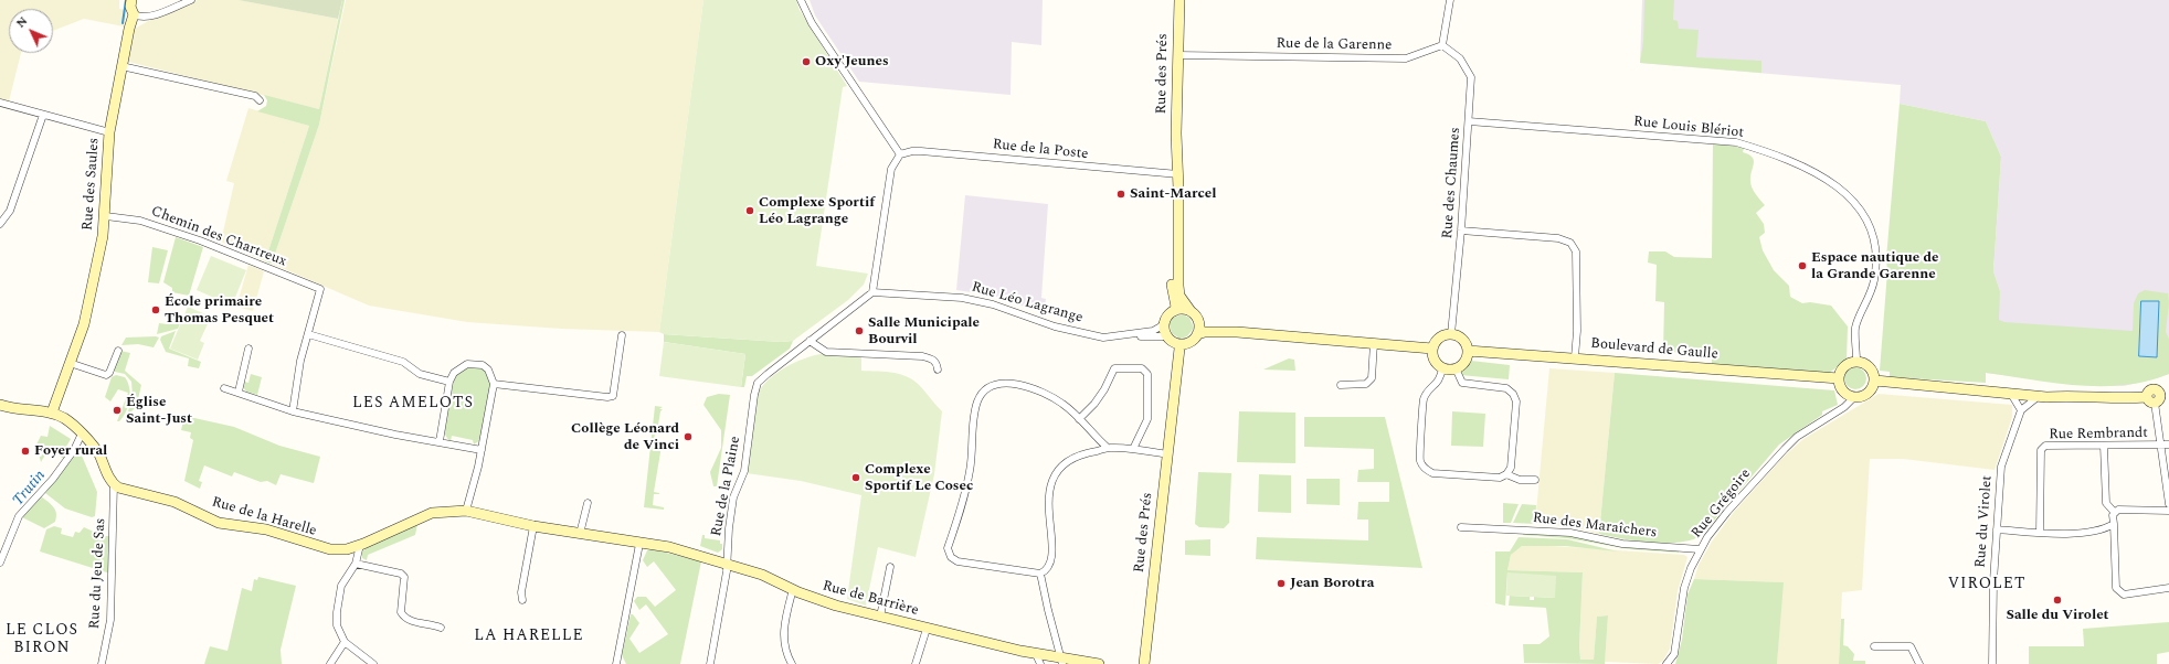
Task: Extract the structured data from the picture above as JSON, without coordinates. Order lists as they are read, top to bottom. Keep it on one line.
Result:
{"streets":{"street":["Rue de la Garenne","Rue des Prés","Rue Louis Blériot","Rue de la Poste","Rue des Chaumes","Rue des Saules","Chemin des Chartreux","Rue Léo Lagrange","Boulevard de Gaulle","Rue Rembrandt","Rue de la Plaine","Rue Grégoire","Rue de la Harelle","Rue du Virolet","Rue des Maraîchers","Rue du Jeu de Sas","Rue de Barrière"]},"crossings":[["Rue de la Garenne","Rue des Prés"],["Rue de la Garenne","Rue des Chaumes"],["Rue des Prés","Rue de la Poste"],["Rue des Prés","Rue Léo Lagrange"],["Rue Louis Blériot","Rue des Chaumes"],["Rue Louis Blériot","Boulevard de Gaulle"],["Rue Louis Blériot","Rue Grégoire"],["Rue des Chaumes","Boulevard de Gaulle"],["Rue des Saules","Chemin des Chartreux"],["Boulevard de Gaulle","Rue Grégoire"],["Rue de la Plaine","Rue de Barrière"],["Rue Grégoire","Rue des Maraîchers"],["Rue de la Harelle","Rue du Jeu de Sas"],["Rue de la Harelle","Rue de Barrière"]],"districts":["LES AMELOTS","VIROLET","LE CLOS BIRON","LA HARELLE"],"water":["Trutin"],"places":["Oxy'Jeunes","Saint-Marcel","Complexe Sportif Léo Lagrange","Espace nautique de la Grande Garenne","École primaire Thomas Pesquet","Salle Municipale Bourvil","Église Saint-Just","Collège Léonard de Vinci","Foyer rural","Complexe Sportif Le Cosec","Jean Borotra","Salle du Virolet"],"north":"top left"}
